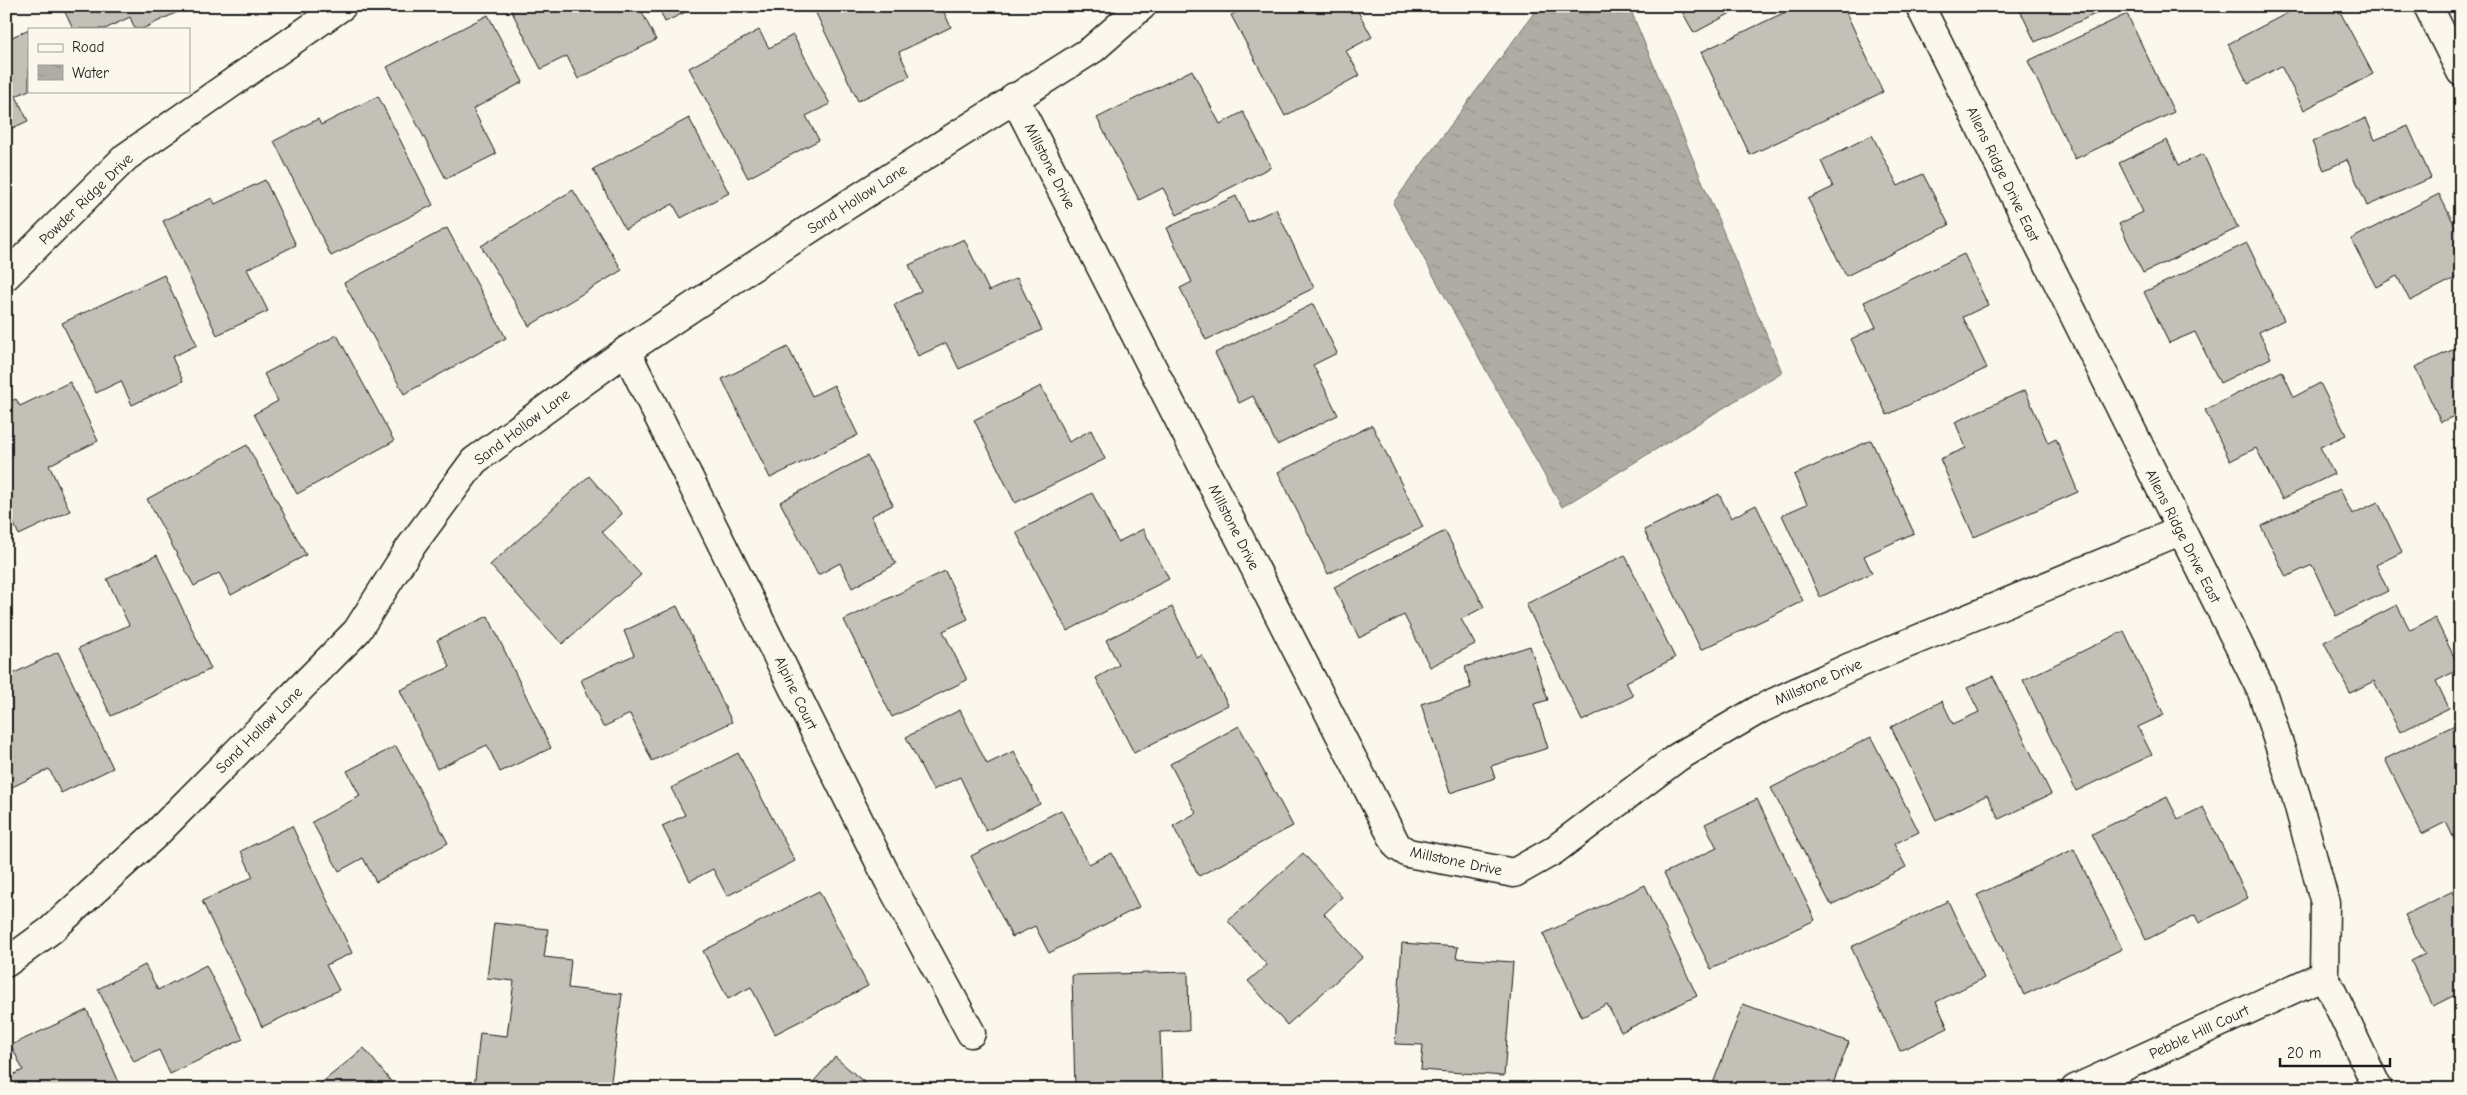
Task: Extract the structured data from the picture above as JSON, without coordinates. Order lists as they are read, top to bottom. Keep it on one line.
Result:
{"streets":{"street":["Millstone Drive","Allens Ridge Drive East","Powder Ridge Drive","Sand Hollow Lane","Alpine Court","Pebble Hill Court"]},"crossings":[["Millstone Drive","Allens Ridge Drive East"],["Millstone Drive","Sand Hollow Lane"],["Allens Ridge Drive East","Pebble Hill Court"],["Sand Hollow Lane","Alpine Court"]],"legend":["Road","Water"],"scale_bar":"20 m"}
